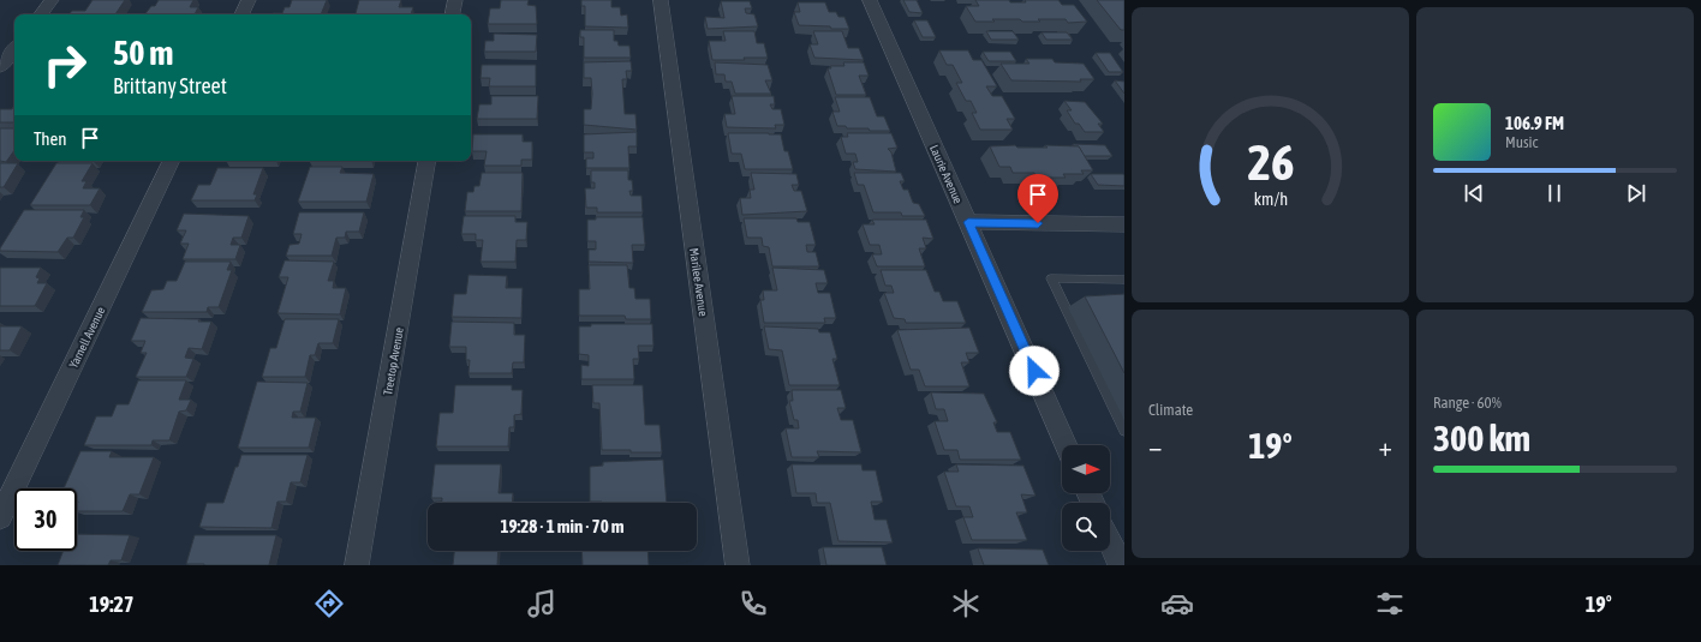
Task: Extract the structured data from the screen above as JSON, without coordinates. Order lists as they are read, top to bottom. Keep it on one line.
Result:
{"streets":{"street":["Laurie Avenue","Marilee Avenue","Yarnell Avenue","Treetop Avenue"]},"north":"right","page":{"turn":["50 m","Brittany Street"],"song":["106.9 FM","Music"],"then":"Then","tile":["Climate",["Range · 60%","300 km"]],"heat":["−","19°","+"],"limit":"30","trip":"19:28 · 1 min · 70 m","tabs":["19:27","19°"],"gauge":["26","km/h"]}}
